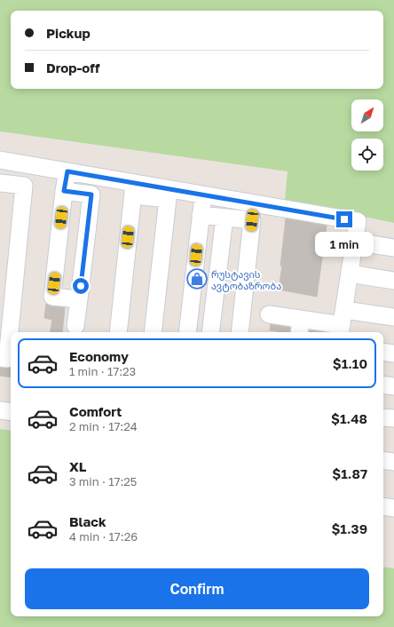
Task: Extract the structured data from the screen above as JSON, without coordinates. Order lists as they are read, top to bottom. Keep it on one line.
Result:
{"places":{"shop":["რუსტავის ავტობაზრობა"]},"north":"top right","page":{"banner":["Pickup","Drop-off"],"bubble":"1 min","list":[{"name":"Economy","note":"1 min · 17:23","value":"$1.10"},{"name":"Comfort","note":"2 min · 17:24","value":"$1.48"},{"name":"XL","note":"3 min · 17:25","value":"$1.87"},{"name":"Black","note":"4 min · 17:26","value":"$1.39"}],"buttons":"Confirm"}}
